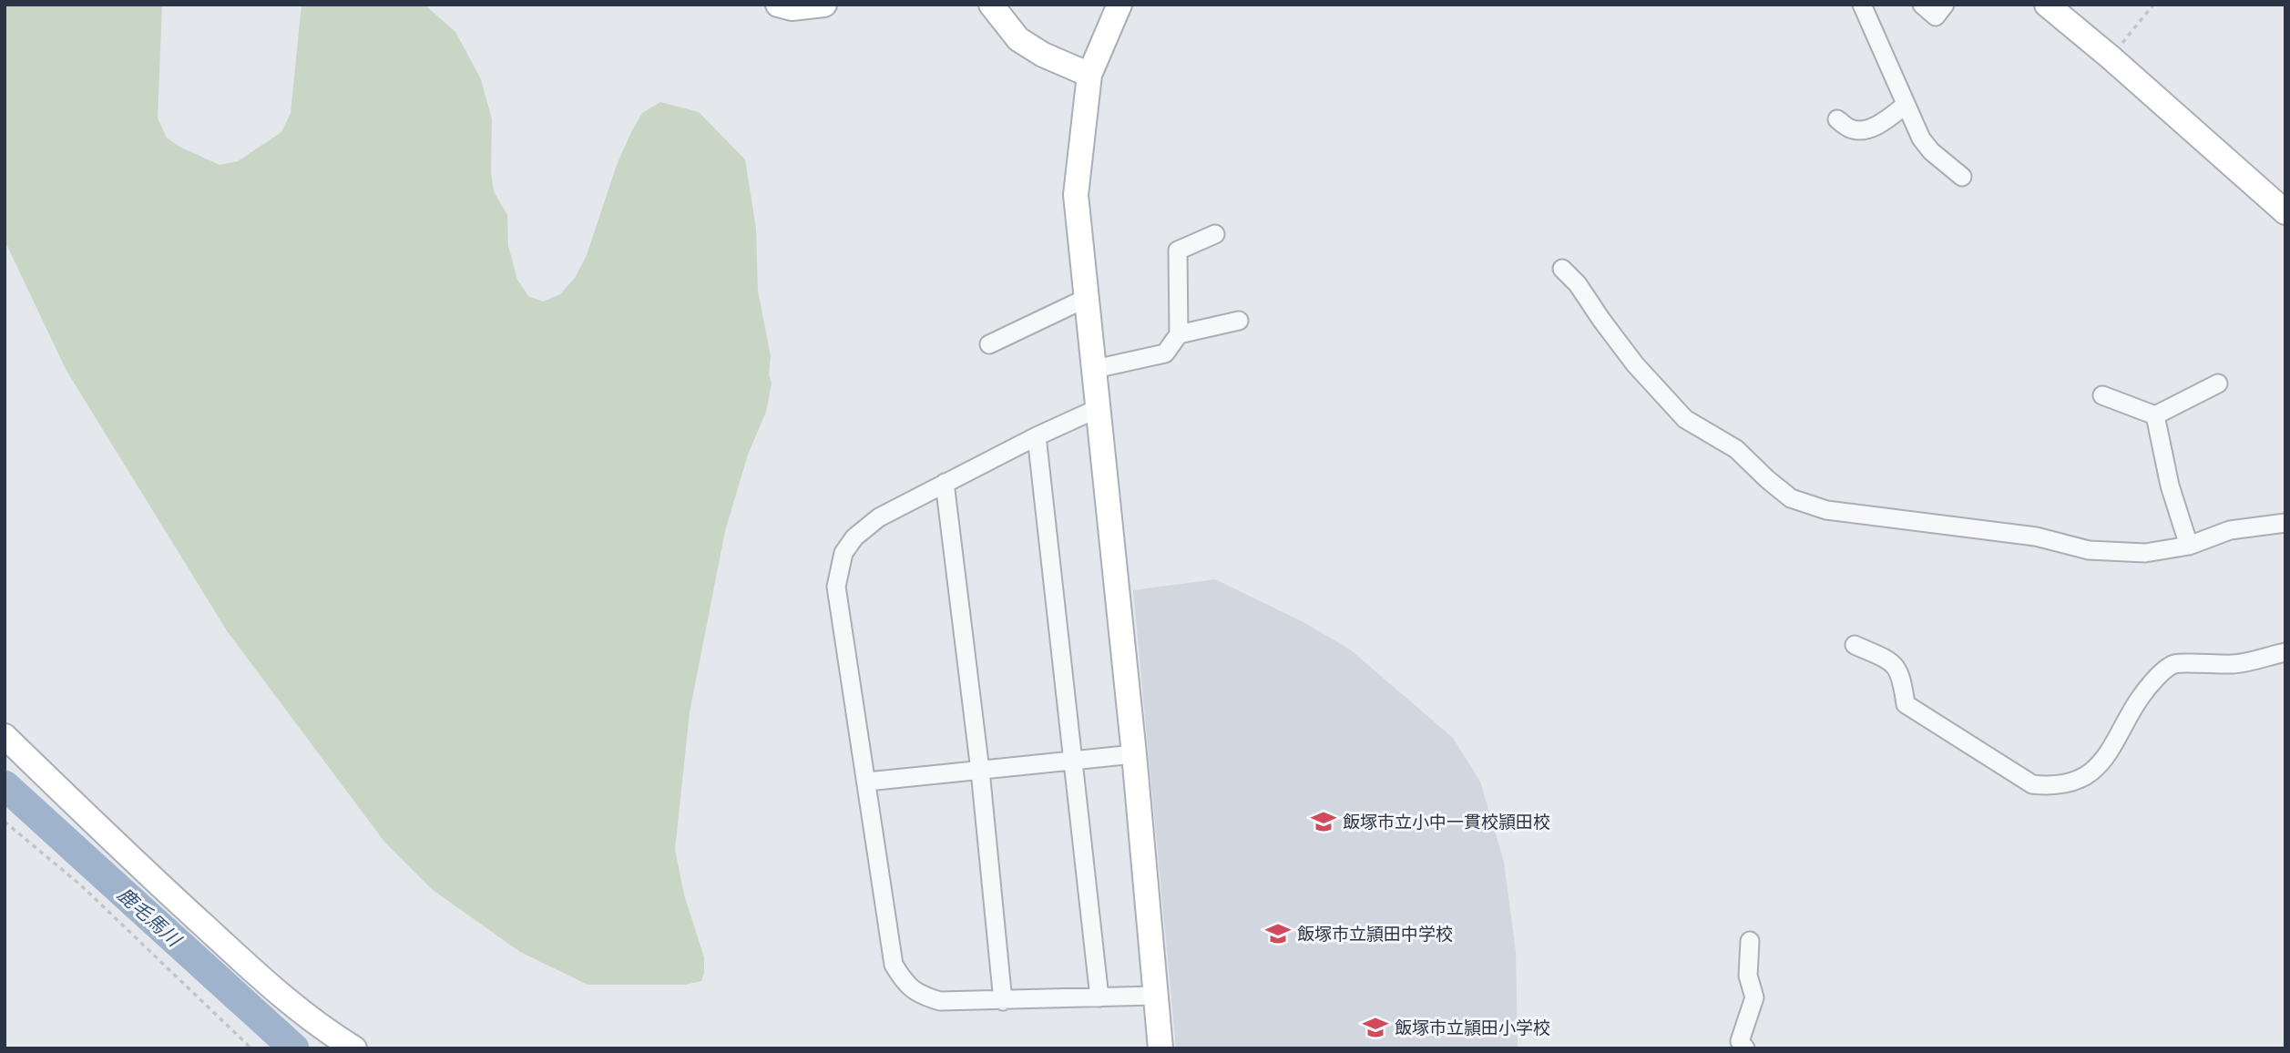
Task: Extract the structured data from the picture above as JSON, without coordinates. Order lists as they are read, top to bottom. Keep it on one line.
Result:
{"water":["鹿毛馬川"],"places":{"school or university":["飯塚市立小中一貫校頴田校","飯塚市立頴田中学校","飯塚市立頴田小学校"]}}
